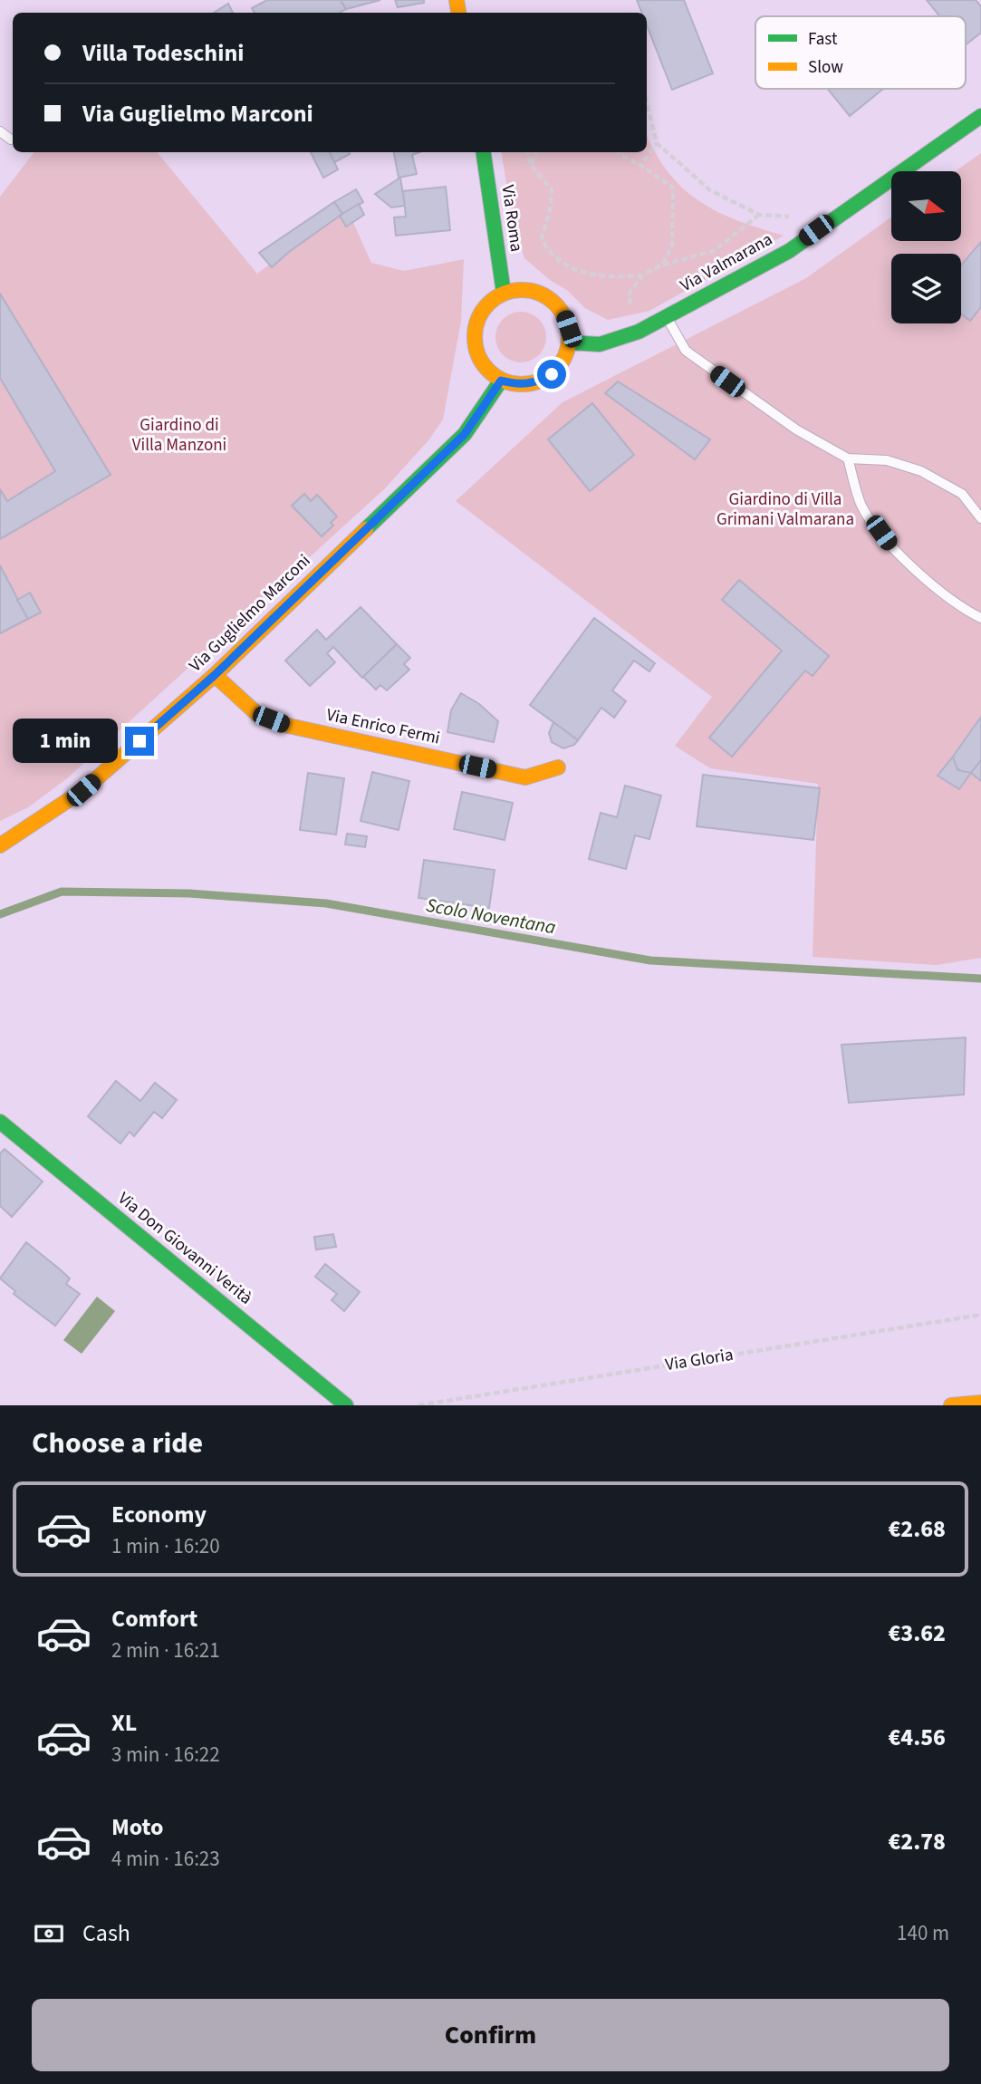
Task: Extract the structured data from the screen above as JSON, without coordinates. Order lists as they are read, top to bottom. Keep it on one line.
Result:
{"streets":{"main road":["Via Roma","Via Valmarana","Via Guglielmo Marconi","Via Enrico Fermi","Via Don Giovanni Verità"],"path":["Via Gloria"]},"crossings":[["Via Roma","Via Valmarana"],["Via Roma","Via Guglielmo Marconi"],["Via Valmarana","Via Guglielmo Marconi"],["Via Guglielmo Marconi","Via Enrico Fermi"]],"water":["Scolo Noventana"],"parks":["Giardino di Villa Manzoni","Giardino di Villa Grimani Valmarana"],"legend":["Fast","Slow"],"north":"right","page":{"banner":["Villa Todeschini","Via Guglielmo Marconi"],"bubble":"1 min","heading":"Choose a ride","list":[{"name":"Economy","note":"1 min · 16:20","value":"€2.68"},{"name":"Comfort","note":"2 min · 16:21","value":"€3.62"},{"name":"XL","note":"3 min · 16:22","value":"€4.56"},{"name":"Moto","note":"4 min · 16:23","value":"€2.78"}],"pay":["Cash","140 m"],"buttons":"Confirm"}}
